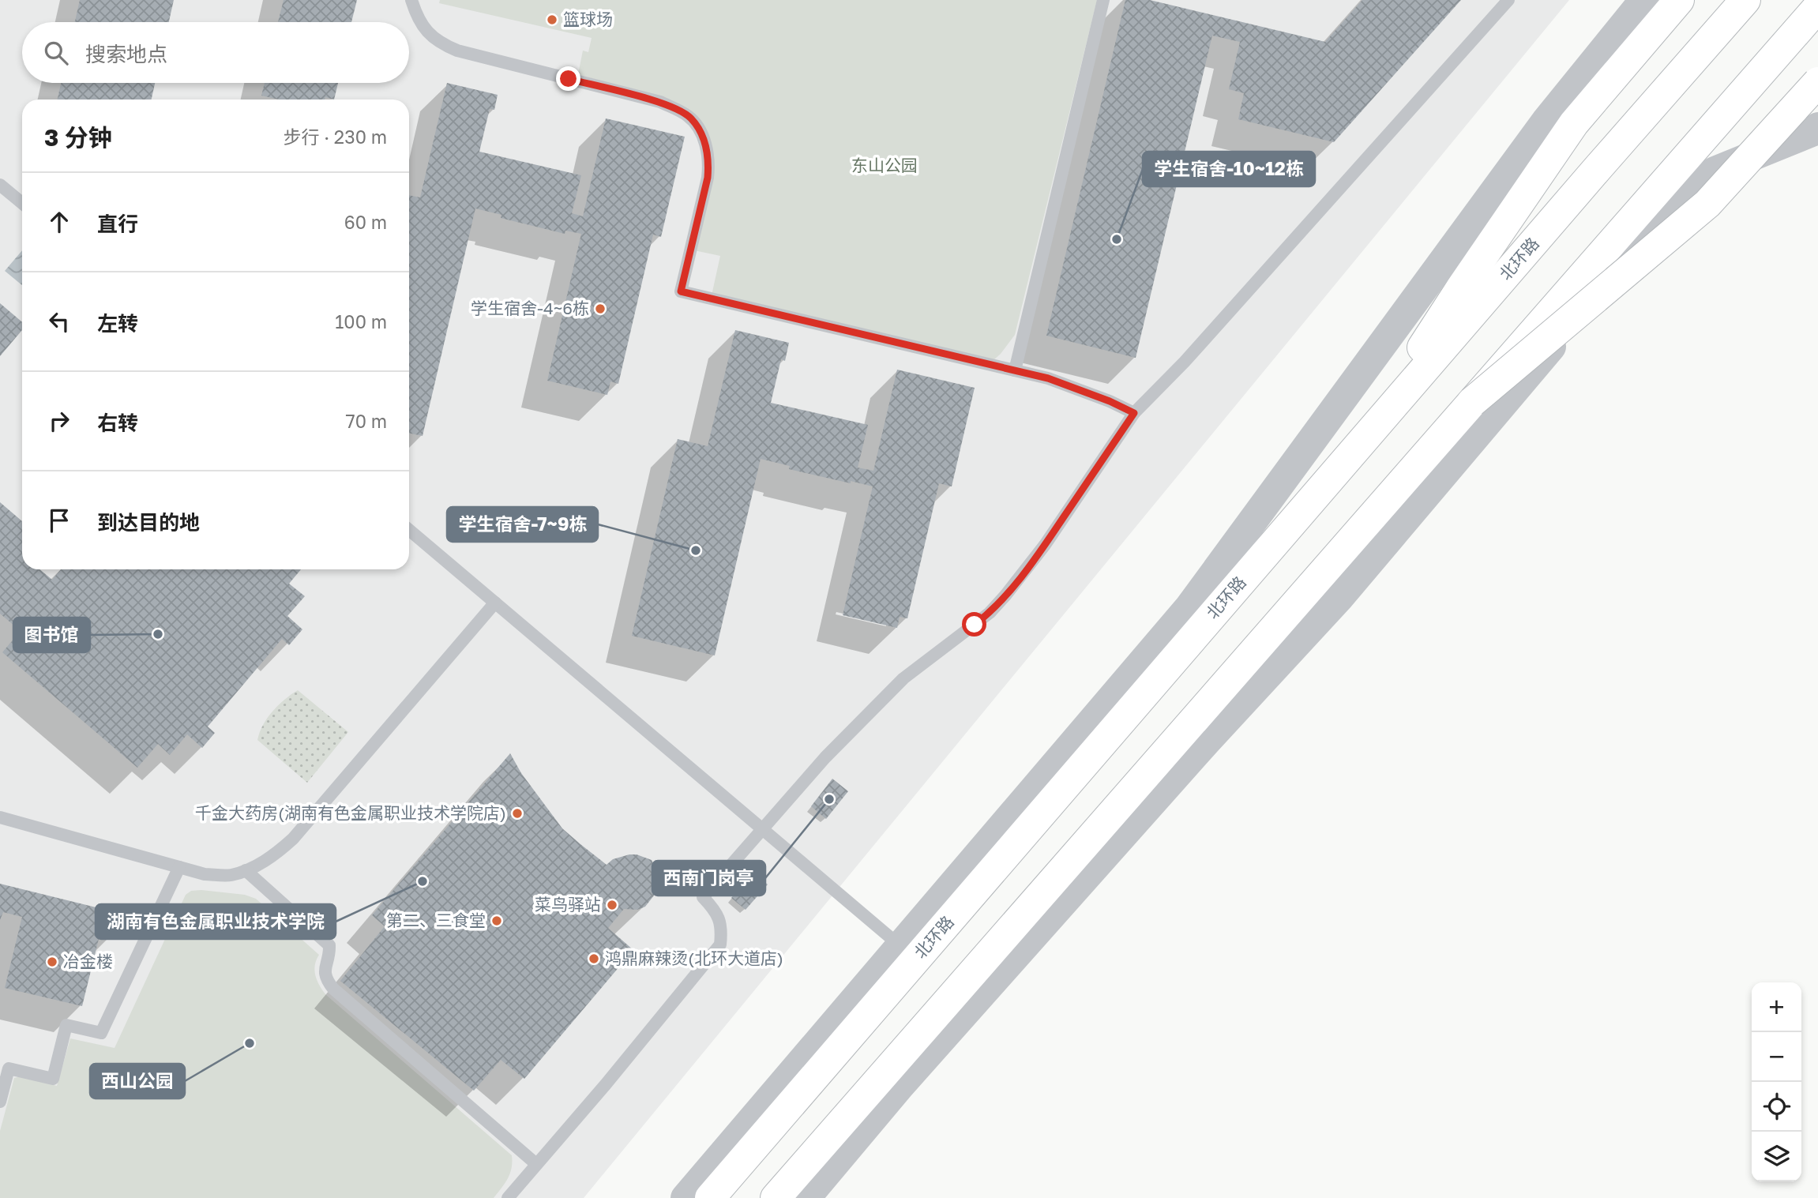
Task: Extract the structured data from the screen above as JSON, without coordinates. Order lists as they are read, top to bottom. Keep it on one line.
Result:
{"streets":{"highway":["北环路"]},"parks":["东山公园"],"places":["篮球场","学生宿舍-10~12栋","学生宿舍-4~6栋","学生宿舍-7~9栋","图书馆","西南门岗亭","千金大药房(湖南有色金属职业技术学院店)","湖南有色金属职业技术学院","菜鸟驿站","第二、三食堂","鸿鼎麻辣烫(北环大道店)","冶金楼","西山公园"],"page":{"search":"搜索地点","heading":["3 分钟","步行 · 230 m"],"list":[["直行","60 m"],["左转","100 m"],["右转","70 m"],"到达目的地"],"map_buttons":["+","−"]}}
